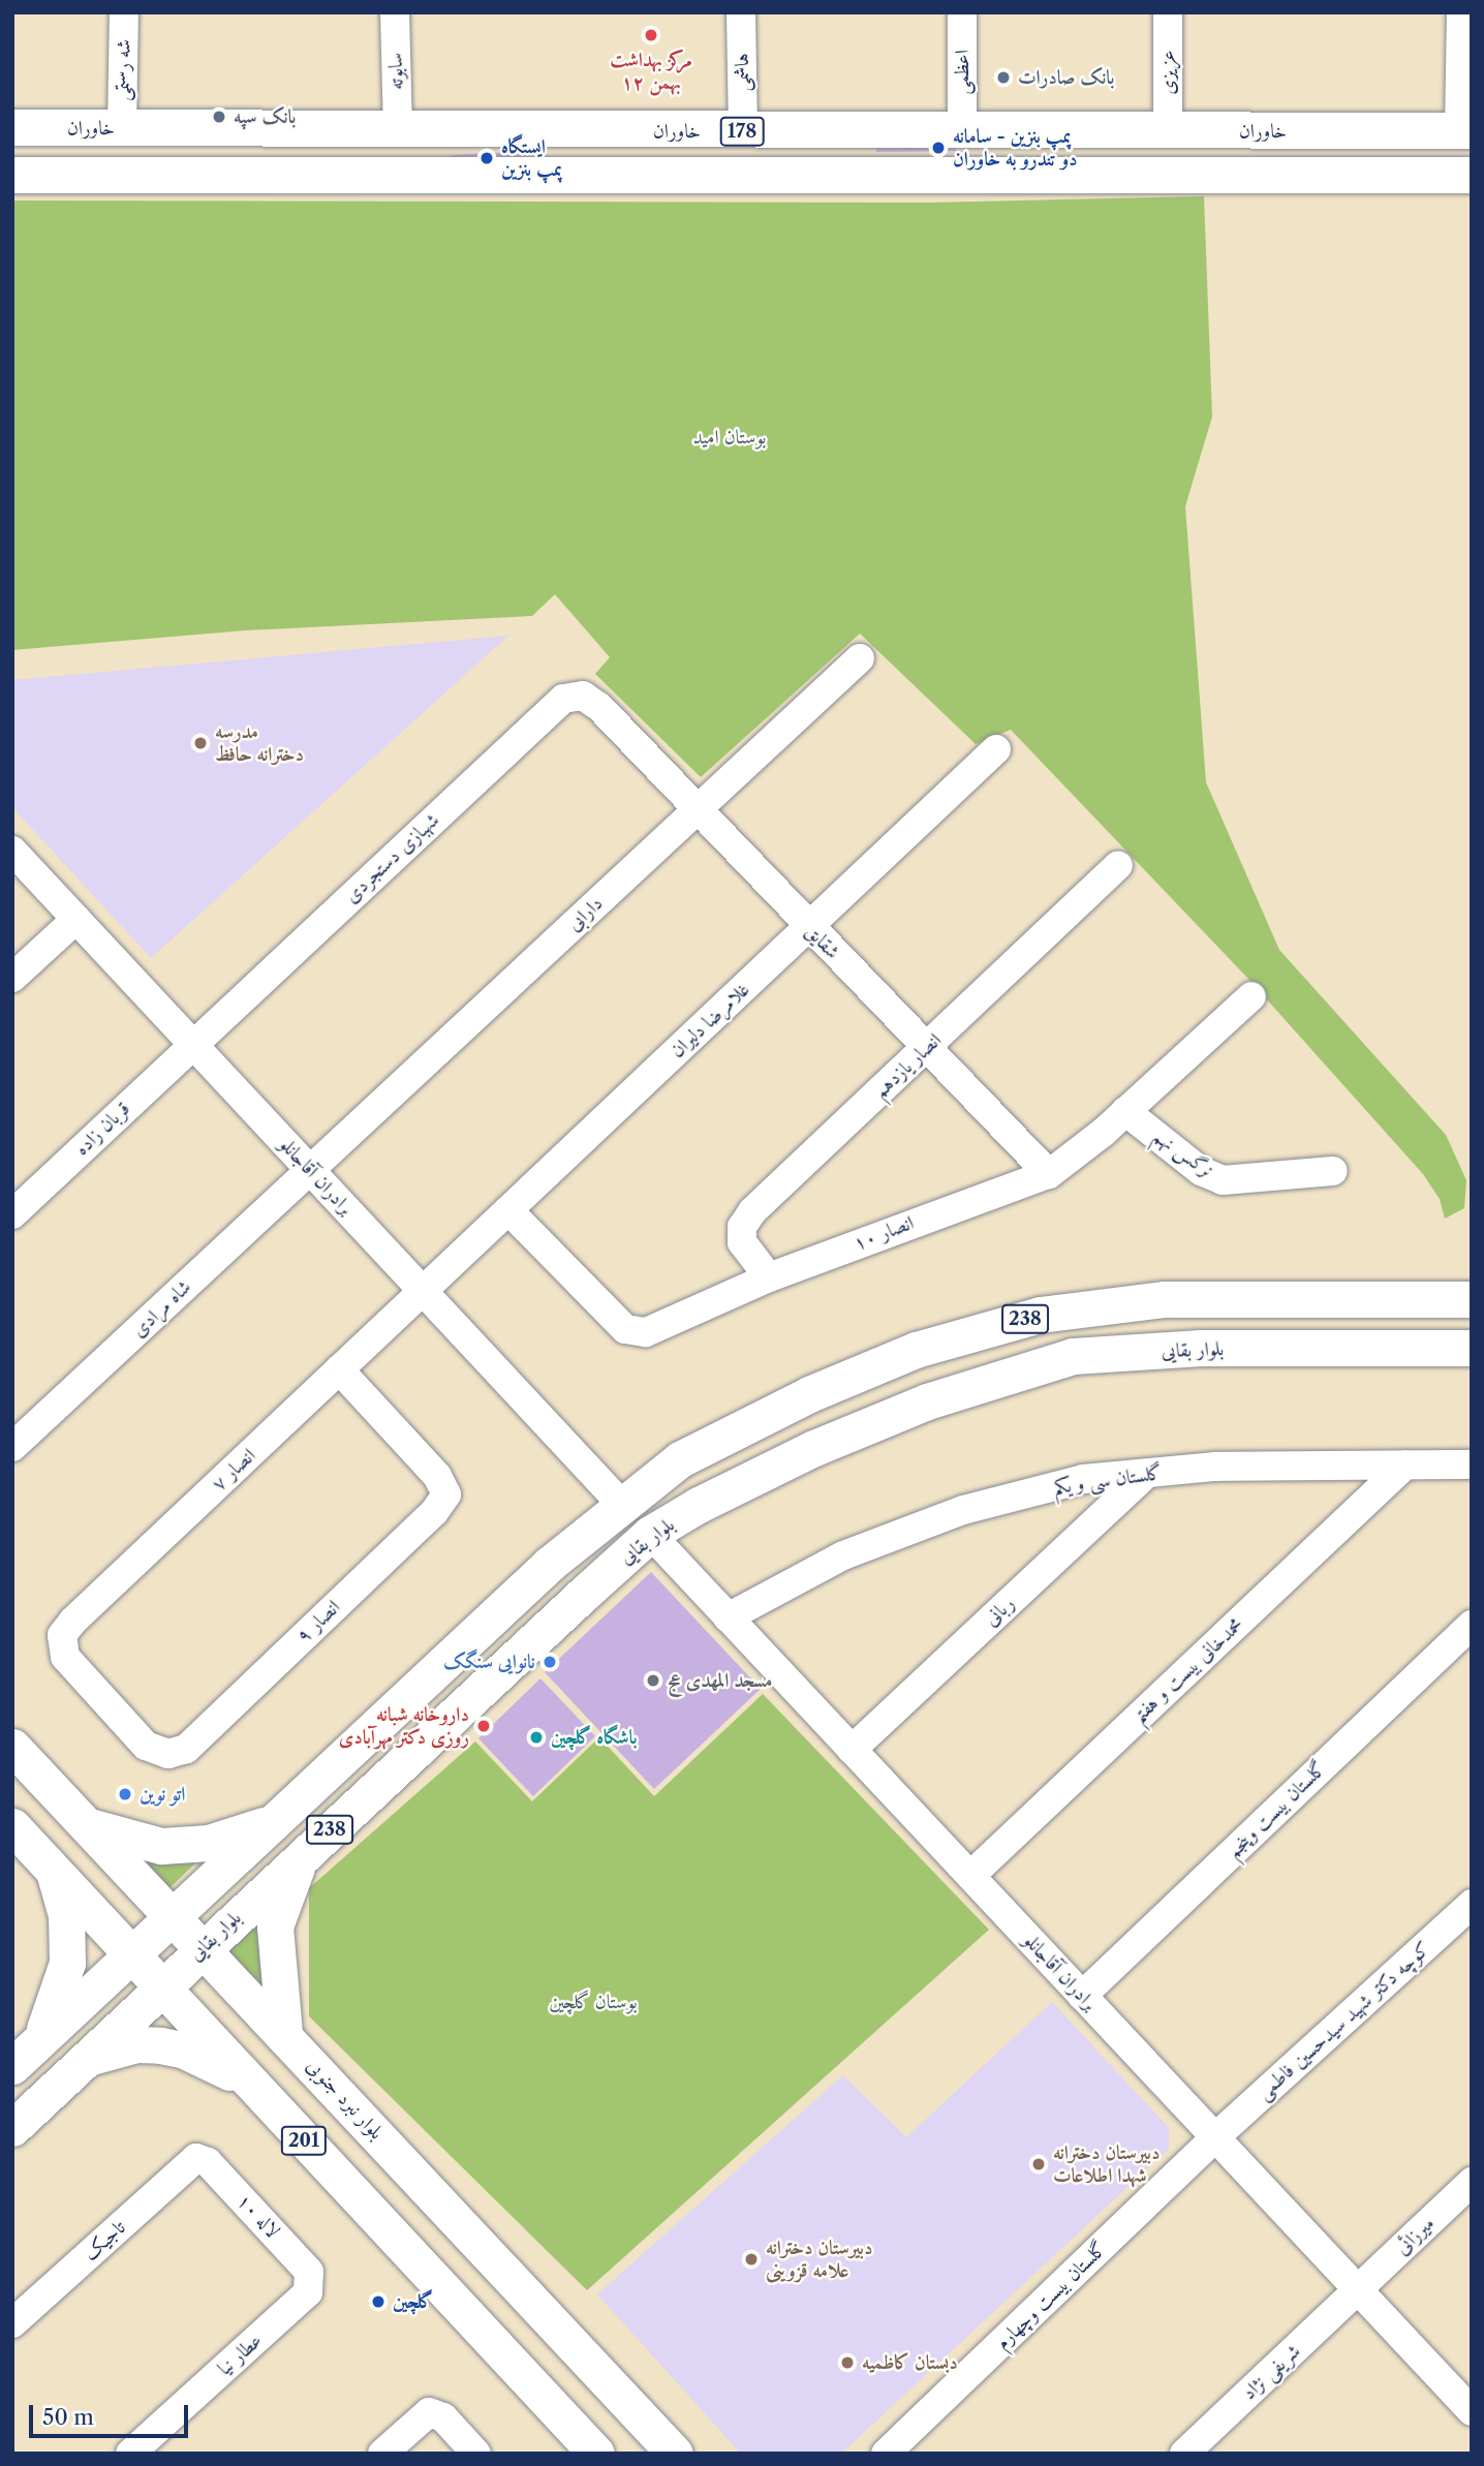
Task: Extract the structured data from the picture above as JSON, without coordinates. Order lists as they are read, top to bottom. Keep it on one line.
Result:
{"streets":{"main road":["خاوران","178","238","بلوار بقایی","بلوار نبرد جنوبی","201"],"street":["شه رستمی","سابوته","هاشمی","اعظمی","عزیزی","شهبازی دستجردی","دارابی","شقایق","غلامرضا دلیران","انصار یازدهم","قربان زاده","نرگس نهم","برادران آقاجانلو","انصار ۱۰","شاه مرادی","انصار ۷","گلستان سی و یکم","ربانی","انصار ۹","محمدخانی بیست و هفتم","گلستان بیست وپنجم","کوچه دکتر شهید سیدحسین فاطمی","لاله ۱۰","میرزائی","تاجیک","گلستان بیست وچهارم","عطار نیا","شریفی نژاد"]},"crossings":[["شه رستمی","خاوران"],["سابوته","خاوران"],["هاشمی","خاوران"],["اعظمی","خاوران"],["عزیزی","خاوران"],["شهبازی دستجردی","شقایق"],["شهبازی دستجردی","قربان زاده"],["شهبازی دستجردی","برادران آقاجانلو"],["دارابی","شقایق"],["دارابی","برادران آقاجانلو"],["دارابی","شاه مرادی"],["شقایق","غلامرضا دلیران"],["شقایق","انصار یازدهم"],["شقایق","انصار ۱۰"],["غلامرضا دلیران","برادران آقاجانلو"],["غلامرضا دلیران","انصار ۱۰"],["غلامرضا دلیران","انصار ۷"],["انصار یازدهم","انصار ۱۰"],["قربان زاده","برادران آقاجانلو"],["نرگس نهم","انصار ۱۰"],["برادران آقاجانلو","شاه مرادی"],["برادران آقاجانلو","238"],["برادران آقاجانلو","بلوار بقایی"],["برادران آقاجانلو","انصار ۷"],["برادران آقاجانلو","گلستان سی و یکم"],["برادران آقاجانلو","ربانی"],["برادران آقاجانلو","محمدخانی بیست و هفتم"],["برادران آقاجانلو","گلستان بیست وپنجم"],["برادران آقاجانلو","کوچه دکتر شهید سیدحسین فاطمی"],["برادران آقاجانلو","میرزائی"],["برادران آقاجانلو","گلستان بیست وچهارم"],["برادران آقاجانلو","شریفی نژاد"],["238","بلوار نبرد جنوبی"],["238","201"],["بلوار بقایی","بلوار نبرد جنوبی"],["بلوار بقایی","201"],["انصار ۷","انصار ۹"],["گلستان سی و یکم","ربانی"],["گلستان سی و یکم","محمدخانی بیست و هفتم"],["کوچه دکتر شهید سیدحسین فاطمی","گلستان بیست وچهارم"],["لاله ۱۰","تاجیک"],["لاله ۱۰","عطار نیا"],["میرزائی","شریفی نژاد"]],"parks":["بوستان امید","بوستان گلچین"],"places":["مرکز بهداشت ۱۲ بهمن","بانک صادرات","بانک سپه","پمپ بنزین - سامانه دو تندرو به خاوران","ایستگاه پمپ بنزین","مدرسه دخترانه حافظ","نانوایی سنگک","مسجد المهدی عج","داروخانه شبانه روزی دکتر مهرآبادی","باشگاه گلچین","اتو نوین","دبیرستان دخترانه شهدا اطلاعات","دبیرستان دخترانه علامه قزوینی","گلچین","دبستان کاظمیه"],"scale_bar":"50 m"}
